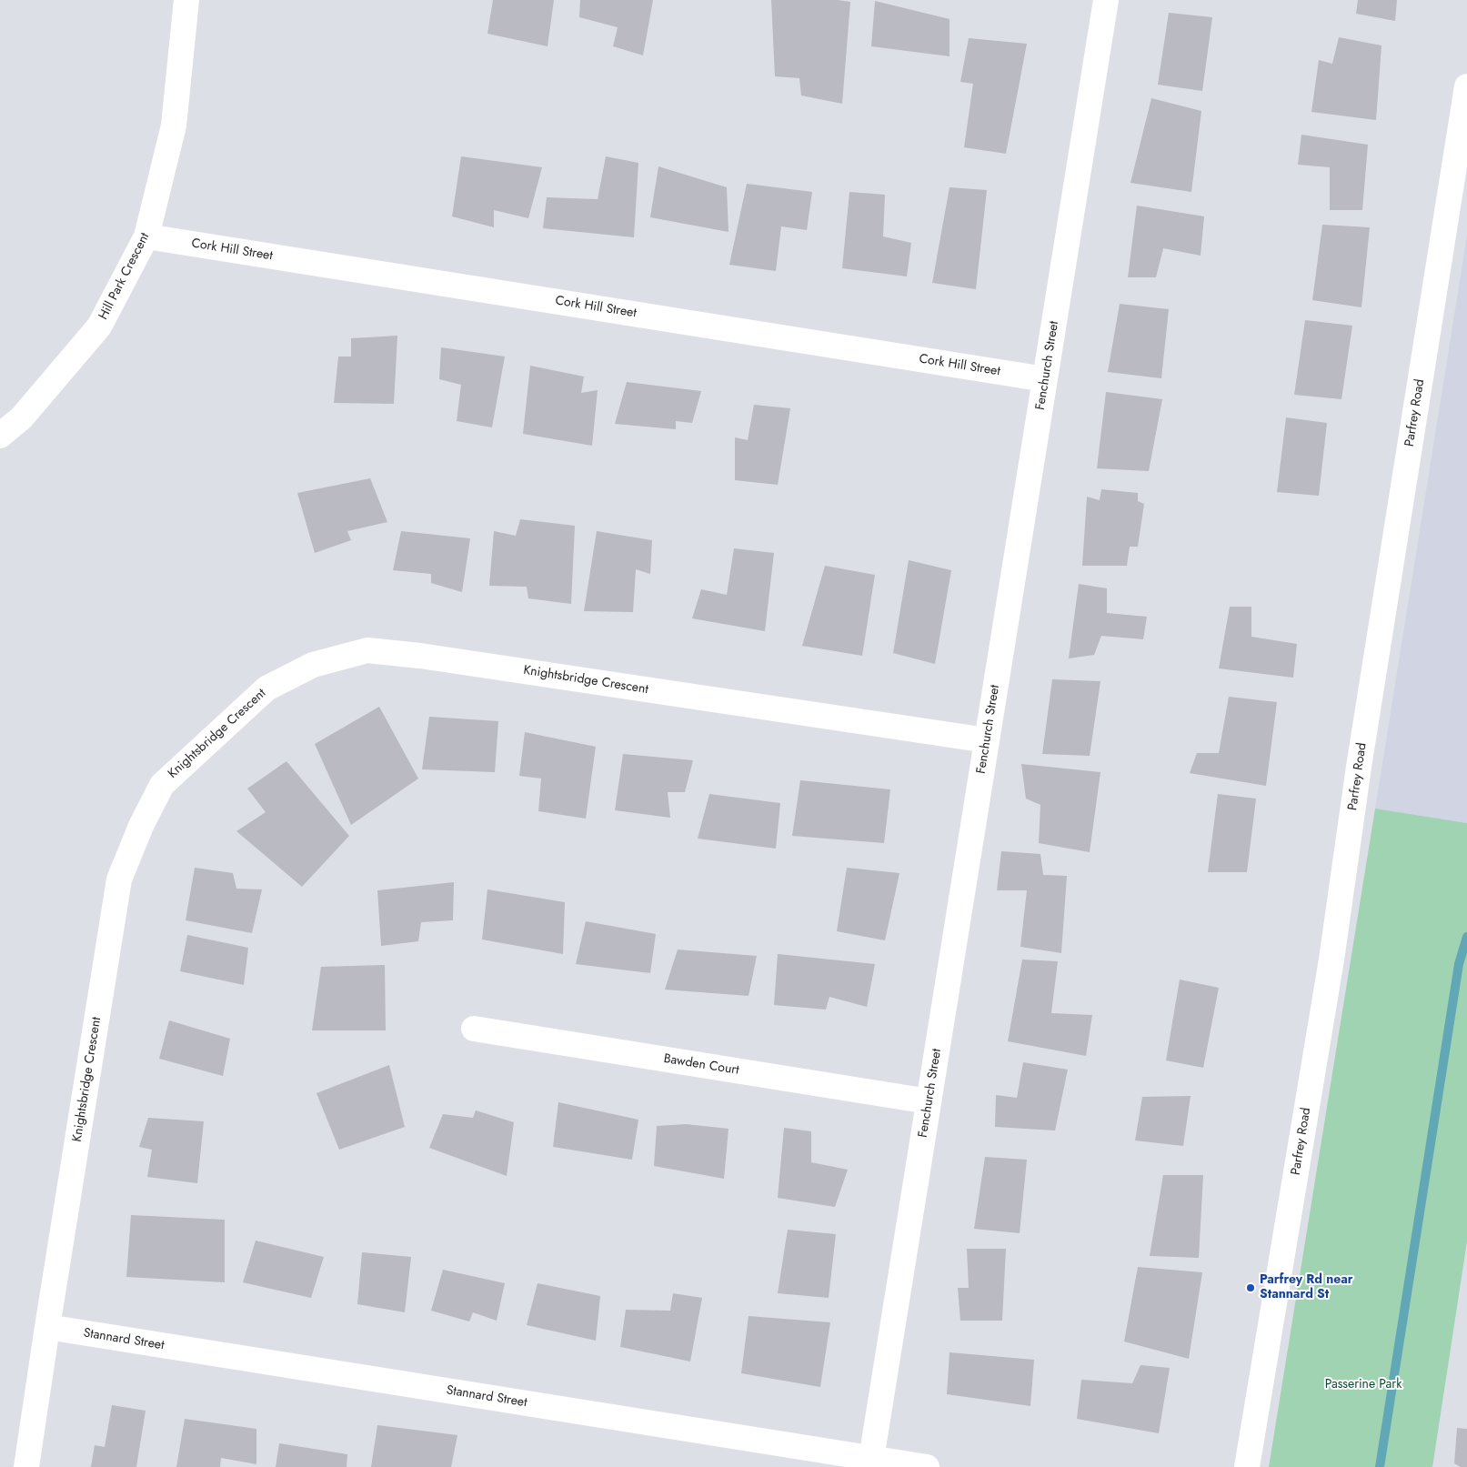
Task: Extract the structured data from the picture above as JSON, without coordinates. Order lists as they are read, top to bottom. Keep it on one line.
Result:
{"streets":{"street":["Cork Hill Street","Hill Park Crescent","Fenchurch Street","Parfrey Road","Knightsbridge Crescent","Bawden Court","Stannard Street"]},"crossings":[["Cork Hill Street","Hill Park Crescent"],["Cork Hill Street","Fenchurch Street"],["Fenchurch Street","Knightsbridge Crescent"],["Fenchurch Street","Bawden Court"],["Fenchurch Street","Stannard Street"],["Knightsbridge Crescent","Stannard Street"]],"parks":["Passerine Park"],"places":["Parfrey Rd near Stannard St"]}
